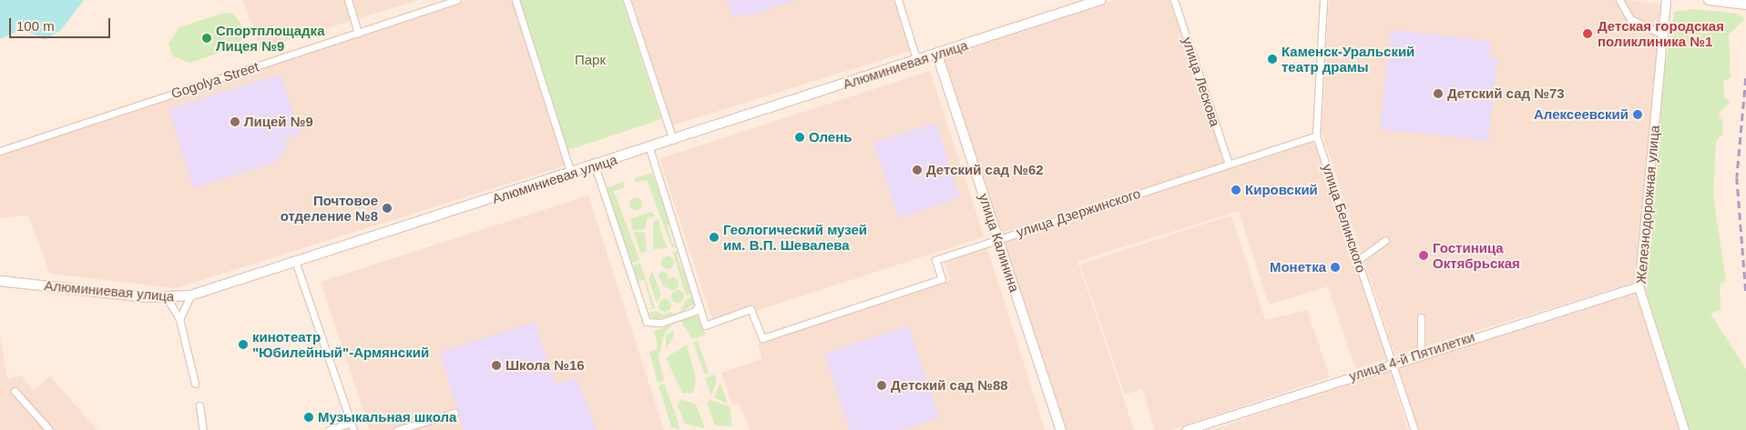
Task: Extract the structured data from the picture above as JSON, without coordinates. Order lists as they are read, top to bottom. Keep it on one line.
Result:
{"streets":{"main road":["Алюминиевая улица","улица Калинина"],"street":["Gogolya Street","улица Лескова","Железнодорожная улица","улица Дзержинского","улица Белинского","улица 4-й Пятилетки"]},"crossings":[["Алюминиевая улица","улица Калинина"],["улица Лескова","улица Дзержинского"],["Железнодорожная улица","улица 4-й Пятилетки"],["улица Дзержинского","улица Белинского"],["улица Дзержинского","улица Калинина"],["улица Белинского","улица 4-й Пятилетки"]],"parks":["Парк"],"places":["Детская городская поликлиника №1","Спортплощадка Лицея №9","Каменск-Уральский театр драмы","Детский сад №73","Алексеевский","Лицей №9","Олень","Детский сад №62","Кировский","Почтовое отделение №8","Геологический музей им. В.П. Шевалева","Гостиница Октябрьская","Монетка","кинотеатр \"Юбилейный\"-Армянский","Школа №16","Детский сад №88","Музыкальная школа"],"scale_bar":"100 m"}
